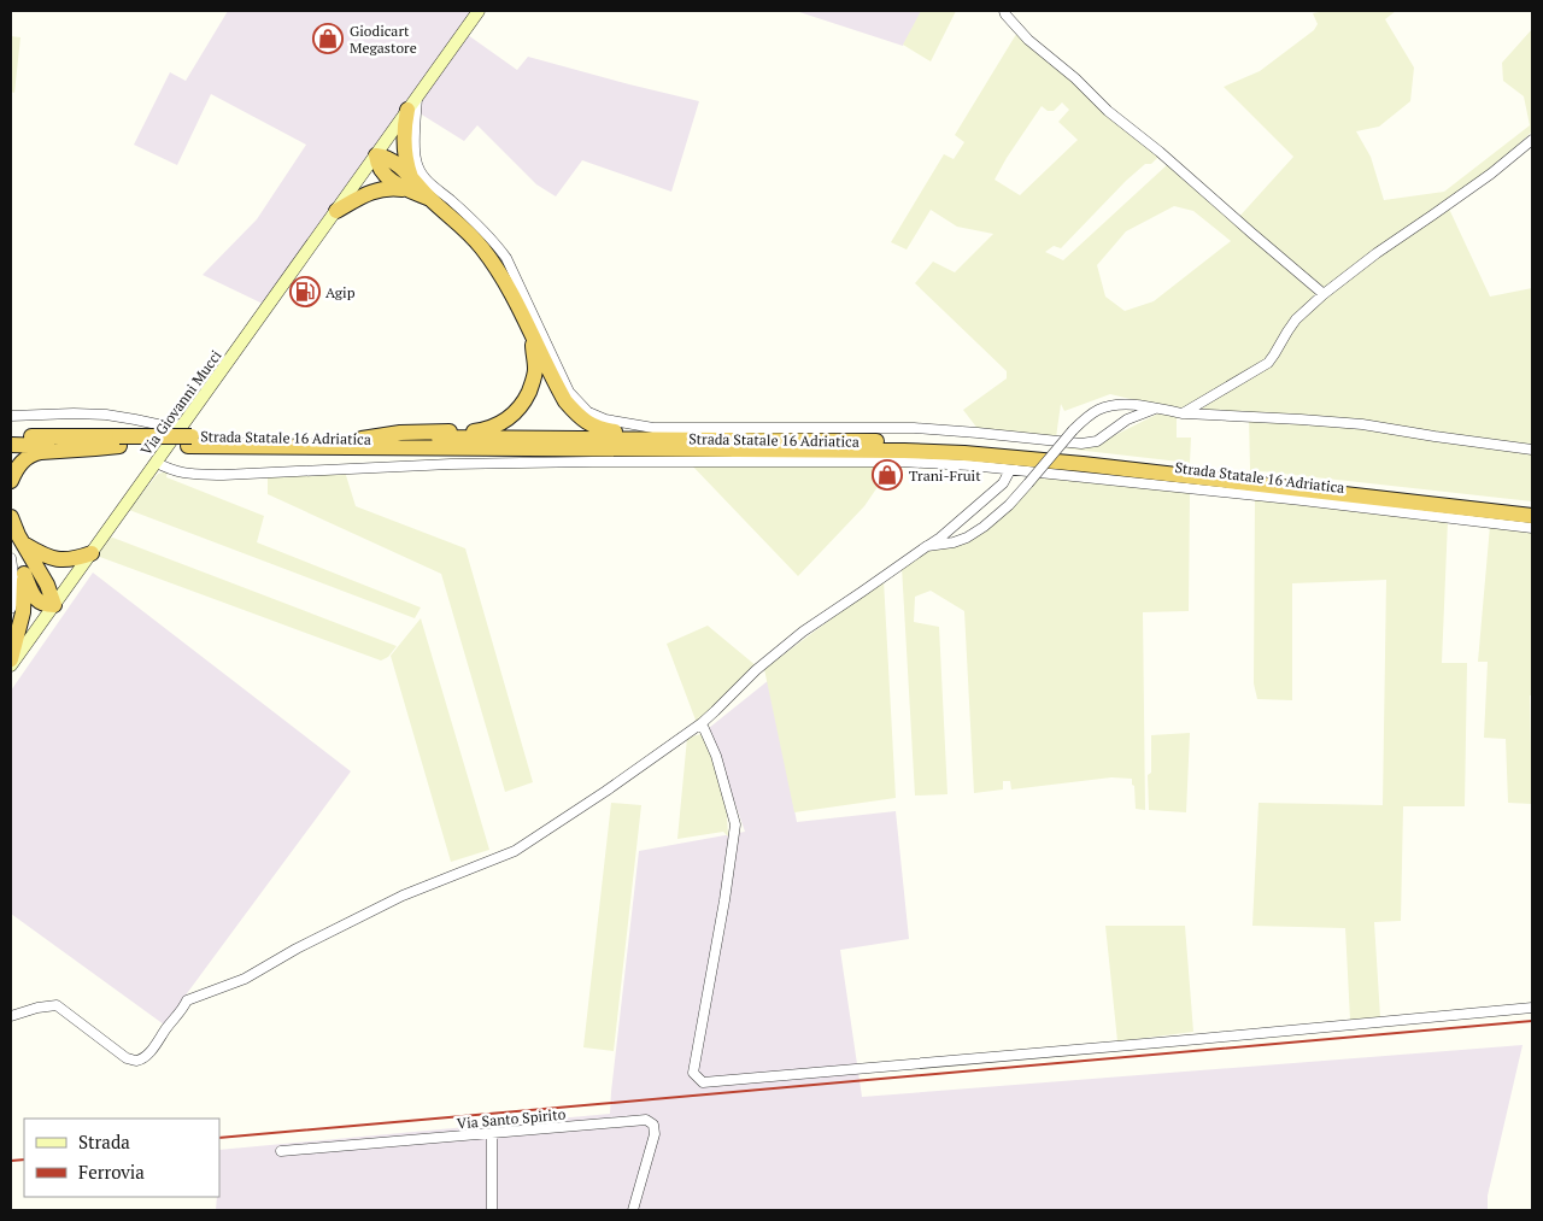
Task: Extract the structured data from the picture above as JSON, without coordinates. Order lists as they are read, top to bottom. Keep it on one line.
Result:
{"streets":{"highway":["Strada Statale 16 Adriatica"],"main road":["Via Giovanni Mucci"],"street":["Via Santo Spirito"]},"crossings":[["Via Giovanni Mucci","Strada Statale 16 Adriatica"]],"places":{"shop":["Giodicart Megastore","Trani-Fruit"],"fuel station":["Agip"]},"legend":["Strada","Ferrovia"]}
